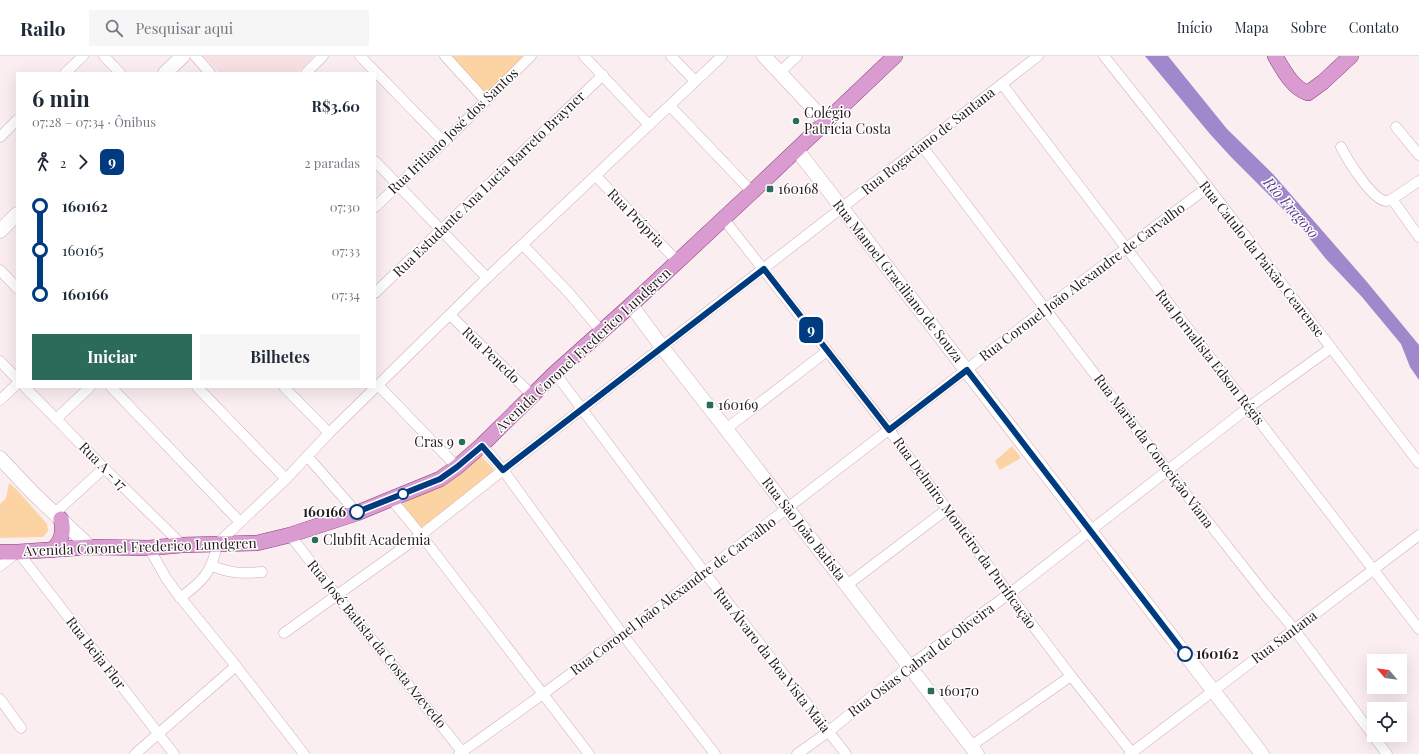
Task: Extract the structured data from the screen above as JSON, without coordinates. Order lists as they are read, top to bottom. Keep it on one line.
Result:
{"streets":{"main road":["Avenida Coronel Frederico Lundgren"],"street":["Rua Iritiano José dos Santos","Rua Rogaciano de Santana","Rua Estudante Ana Lucia Barreto Brayner","Rua Própria","Rua Catulo da Paixão Cearense","Rua Manoel Graciliano de Souza","Rua Coronel João Alexandre de Carvalho","Rua Penedo","Rua Jornalista Edson Régis","Rua Maria da Conceição Viana","Rua A - 17","Rua São João Batista","Rua Delmiro Monteiro da Purificação","Rua Santana","Rua José Batista da Costa Azevedo","Rua Beija Flor","Rua Álvaro da Boa Vista Maia","Rua Osias Cabral de Oliveira"]},"crossings":[["Rua Rogaciano de Santana","Rua Manoel Graciliano de Souza"],["Rua Rogaciano de Santana","Rua Jornalista Edson Régis"],["Rua Rogaciano de Santana","Rua Maria da Conceição Viana"],["Rua Rogaciano de Santana","Rua São João Batista"],["Rua Rogaciano de Santana","Rua Delmiro Monteiro da Purificação"],["Rua Rogaciano de Santana","Rua José Batista da Costa Azevedo"],["Rua Rogaciano de Santana","Rua Álvaro da Boa Vista Maia"],["Rua Própria","Avenida Coronel Frederico Lundgren"],["Rua Catulo da Paixão Cearense","Rua Coronel João Alexandre de Carvalho"],["Rua Catulo da Paixão Cearense","Rua Osias Cabral de Oliveira"],["Rua Manoel Graciliano de Souza","Rua Coronel João Alexandre de Carvalho"],["Rua Manoel Graciliano de Souza","Avenida Coronel Frederico Lundgren"],["Rua Manoel Graciliano de Souza","Rua Santana"],["Rua Manoel Graciliano de Souza","Rua Osias Cabral de Oliveira"],["Rua Coronel João Alexandre de Carvalho","Rua Jornalista Edson Régis"],["Rua Coronel João Alexandre de Carvalho","Rua Maria da Conceição Viana"],["Rua Coronel João Alexandre de Carvalho","Rua São João Batista"],["Rua Coronel João Alexandre de Carvalho","Rua Delmiro Monteiro da Purificação"],["Rua Coronel João Alexandre de Carvalho","Rua José Batista da Costa Azevedo"],["Rua Coronel João Alexandre de Carvalho","Rua Álvaro da Boa Vista Maia"],["Avenida Coronel Frederico Lundgren","Rua Penedo"],["Avenida Coronel Frederico Lundgren","Rua A - 17"],["Avenida Coronel Frederico Lundgren","Rua São João Batista"],["Avenida Coronel Frederico Lundgren","Rua Delmiro Monteiro da Purificação"],["Avenida Coronel Frederico Lundgren","Rua José Batista da Costa Azevedo"],["Avenida Coronel Frederico Lundgren","Rua Beija Flor"],["Avenida Coronel Frederico Lundgren","Rua Álvaro da Boa Vista Maia"],["Rua Jornalista Edson Régis","Rua Santana"],["Rua Jornalista Edson Régis","Rua Osias Cabral de Oliveira"],["Rua Maria da Conceição Viana","Rua Santana"],["Rua Maria da Conceição Viana","Rua Osias Cabral de Oliveira"],["Rua São João Batista","Rua Osias Cabral de Oliveira"],["Rua Delmiro Monteiro da Purificação","Rua Santana"],["Rua Delmiro Monteiro da Purificação","Rua Osias Cabral de Oliveira"],["Rua Álvaro da Boa Vista Maia","Rua Osias Cabral de Oliveira"]],"water":["Rio Fragoso"],"places":{"other":["Colégio Patrícia Costa","Cras 9","160166","Clubfit Academia","160162"],"transit":["160168","160169","160170"]},"lines":["bus line 9"],"north":"top left","page":{"header":"Railo","search":"Pesquisar aqui","nav":["Início","Mapa","Sobre","Contato"],"on_map":"9","heading":["6 min","07:28 – 07:34 · Ônibus","R$3.60"],"legs":["2","9","2 paradas"],"list":[{"name":"160162","value":"07:30"},{"name":"160165","value":"07:33"},{"name":"160166","value":"07:34"}],"buttons":["Iniciar","Bilhetes"]}}
